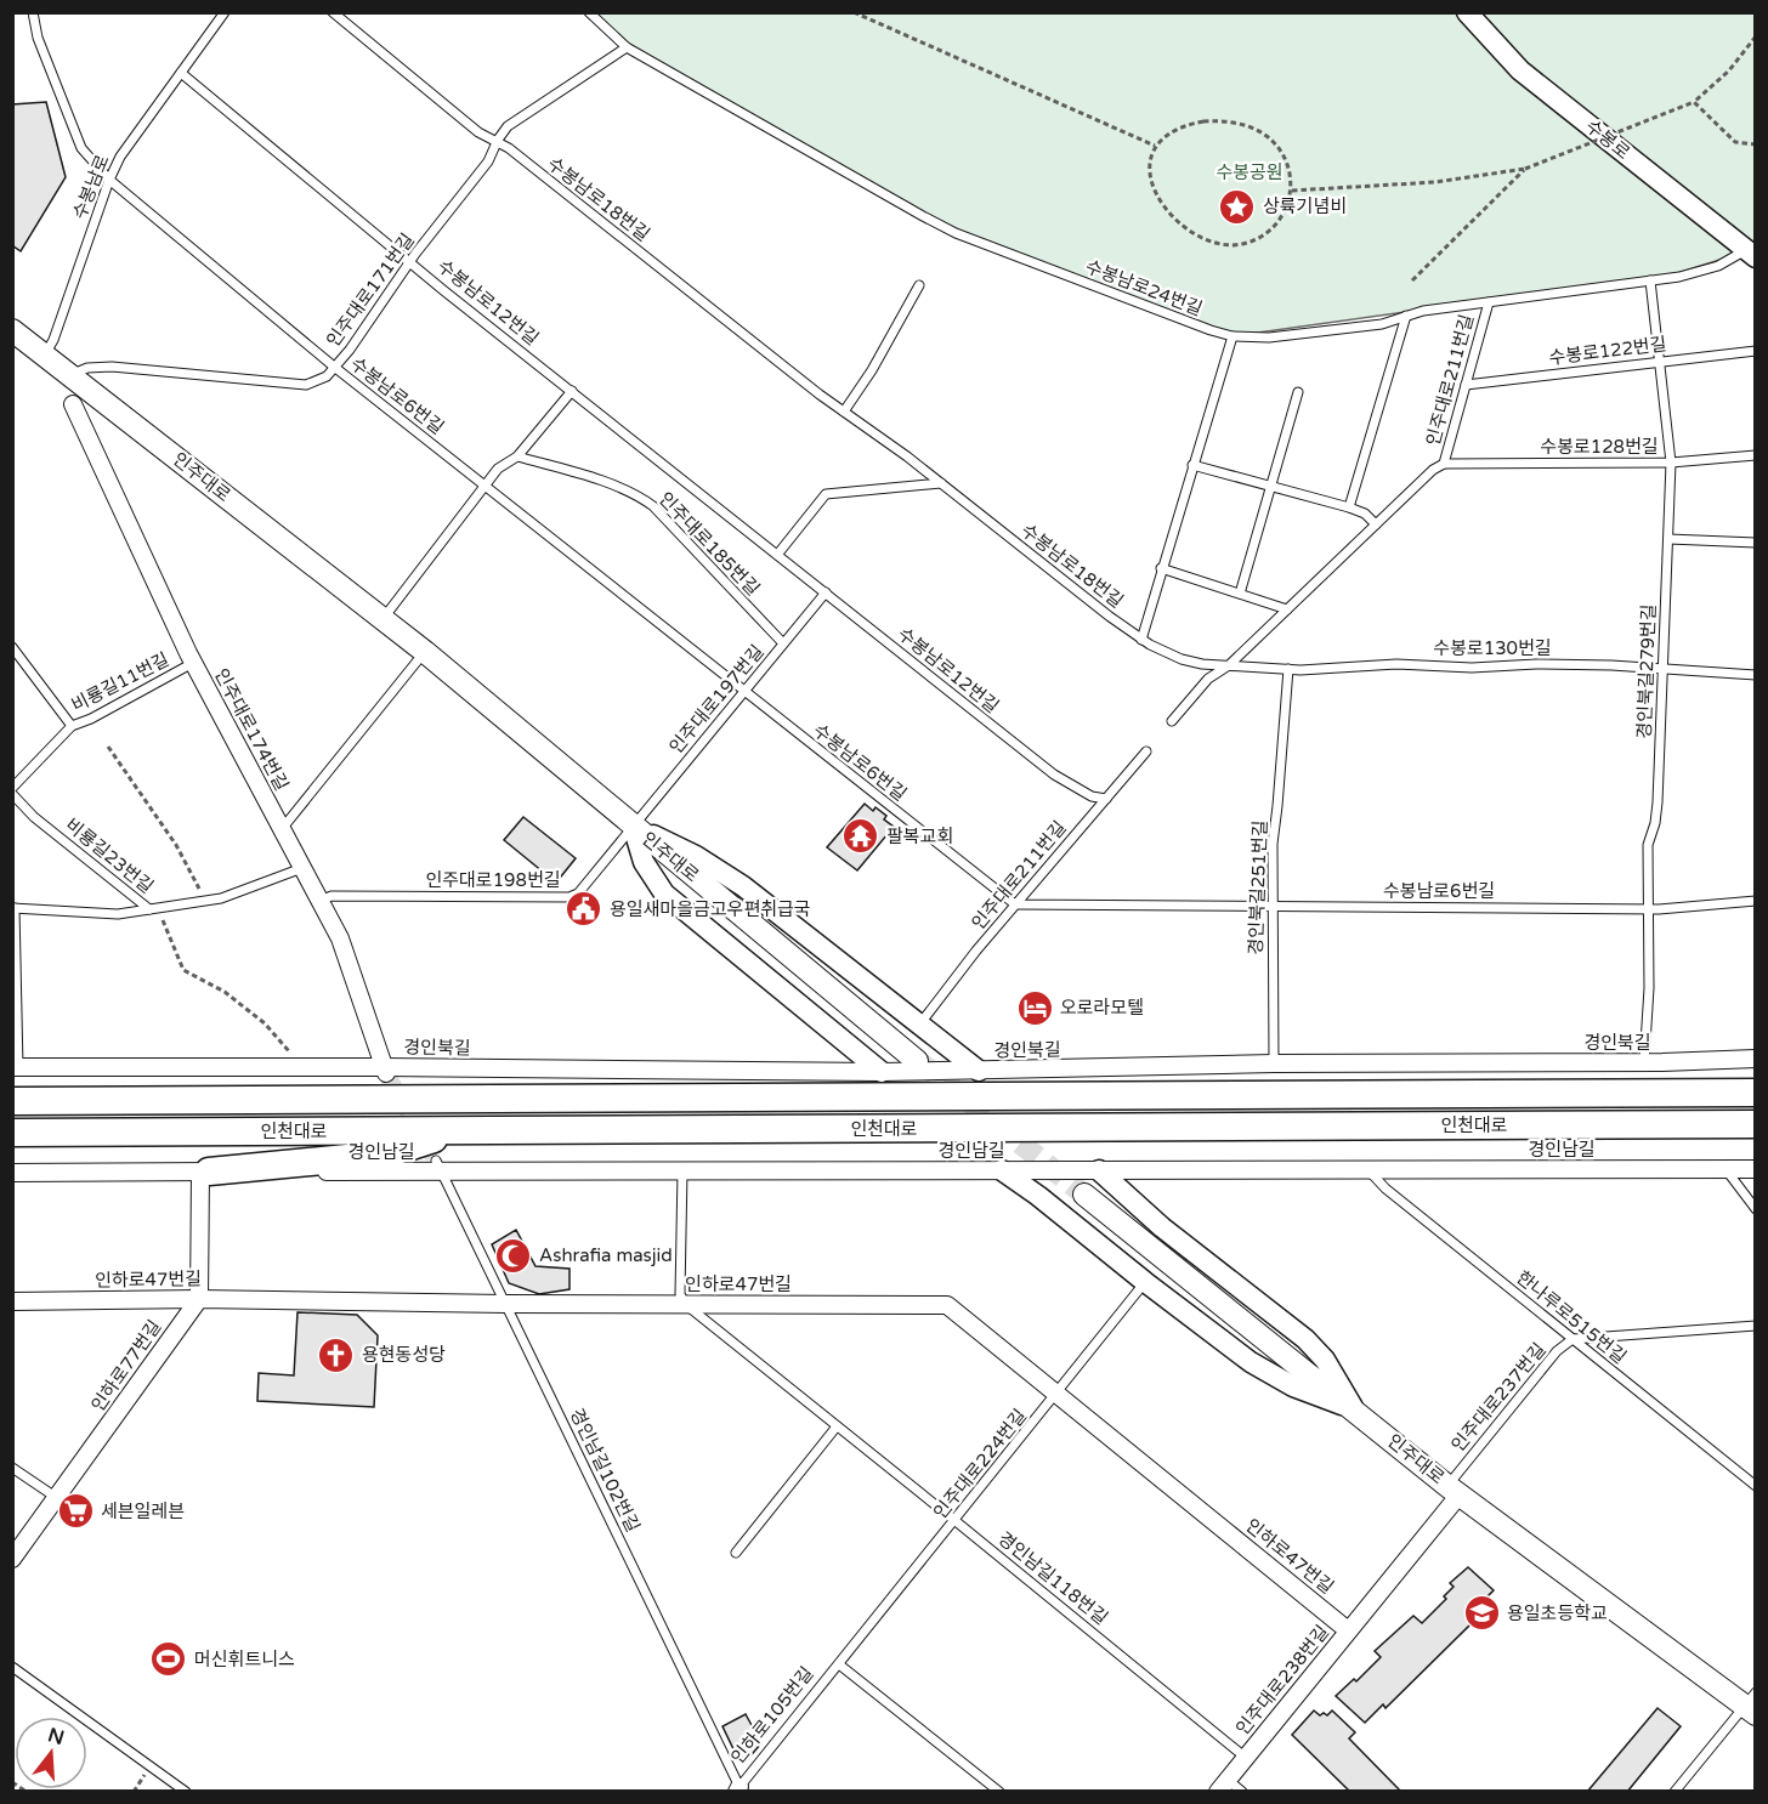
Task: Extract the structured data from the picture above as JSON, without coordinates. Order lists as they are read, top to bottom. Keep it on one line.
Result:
{"streets":{"highway":["인천대로"],"main road":["인주대로"],"street":["수봉로","인주대로174번길","경인북길","경인남길","인하로47번길","인하로77번길","인주대로238번길"],"lane":["수봉남로","수봉남로18번길","수봉남로24번길","인주대로171번길","수봉남로12번길","수봉로122번길","인주대로211번길","수봉남로6번길","수봉로128번길","인주대로185번길","수봉로130번길","경인북길279번길","비룡길11번길","인주대로197번길","비룡길23번길","인주대로198번길","경인북길251번길","한나루로515번길","인주대로237번길","인주대로224번길","경인남길102번길","경인남길118번길","인하로105번길"]},"crossings":[["수봉로","수봉남로24번길"],["수봉남로","인주대로171번길"],["수봉남로","수봉남로12번길"],["수봉남로","수봉남로6번길"],["수봉남로","인주대로"],["수봉남로","인주대로174번길"],["수봉남로18번길","수봉남로24번길"],["수봉남로18번길","인주대로171번길"],["수봉남로18번길","인주대로211번길"],["수봉남로18번길","수봉로130번길"],["수봉남로24번길","인주대로171번길"],["수봉남로24번길","인주대로211번길"],["수봉남로24번길","경인북길279번길"],["인주대로171번길","수봉남로12번길"],["인주대로171번길","수봉남로6번길"],["인주대로171번길","인주대로"],["인주대로171번길","인주대로174번길"],["수봉남로12번길","인주대로211번길"],["수봉남로12번길","인주대로197번길"],["수봉로122번길","인주대로211번길"],["수봉로122번길","경인북길279번길"],["인주대로211번길","수봉남로6번길"],["인주대로211번길","수봉로128번길"],["인주대로211번길","수봉로130번길"],["수봉남로6번길","경인북길279번길"],["수봉남로6번길","인주대로197번길"],["수봉남로6번길","경인북길251번길"],["수봉로128번길","경인북길279번길"],["인주대로","인주대로197번길"],["인주대로","인주대로174번길"],["인주대로","인주대로198번길"],["인주대로","인주대로237번길"],["인주대로","인주대로238번길"],["인주대로185번길","인주대로197번길"],["수봉로130번길","경인북길279번길"],["수봉로130번길","경인북길251번길"],["경인북길279번길","경인북길"],["비룡길11번길","인주대로174번길"],["인주대로197번길","인주대로198번길"],["인주대로174번길","인주대로198번길"],["인주대로174번길","경인북길"],["비룡길23번길","경인북길"],["경인북길251번길","경인북길"],["경인남길","한나루로515번길"],["경인남길","경인남길102번길"],["인하로47번길","인하로77번길"],["인하로47번길","인주대로224번길"],["인하로47번길","경인남길102번길"],["인하로47번길","경인남길118번길"],["인하로47번길","인주대로238번길"],["한나루로515번길","인주대로237번길"],["인주대로237번길","인주대로238번길"],["인주대로224번길","경인남길118번길"],["인주대로224번길","인하로105번길"],["경인남길102번길","인하로105번길"],["경인남길118번길","인주대로238번길"]],"parks":["수봉공원"],"places":{"place":["상륙기념비"],"temple":["팔복교회"],"public building":["용일새마을금고우편취급국"],"hotel":["오로라모텔"],"mosque":["Ashrafia masjid"],"church":["용현동성당"],"supermarket":["세븐일레븐"],"school or university":["용일초등학교"],"sports":["머신휘트니스"]},"north":"top"}
